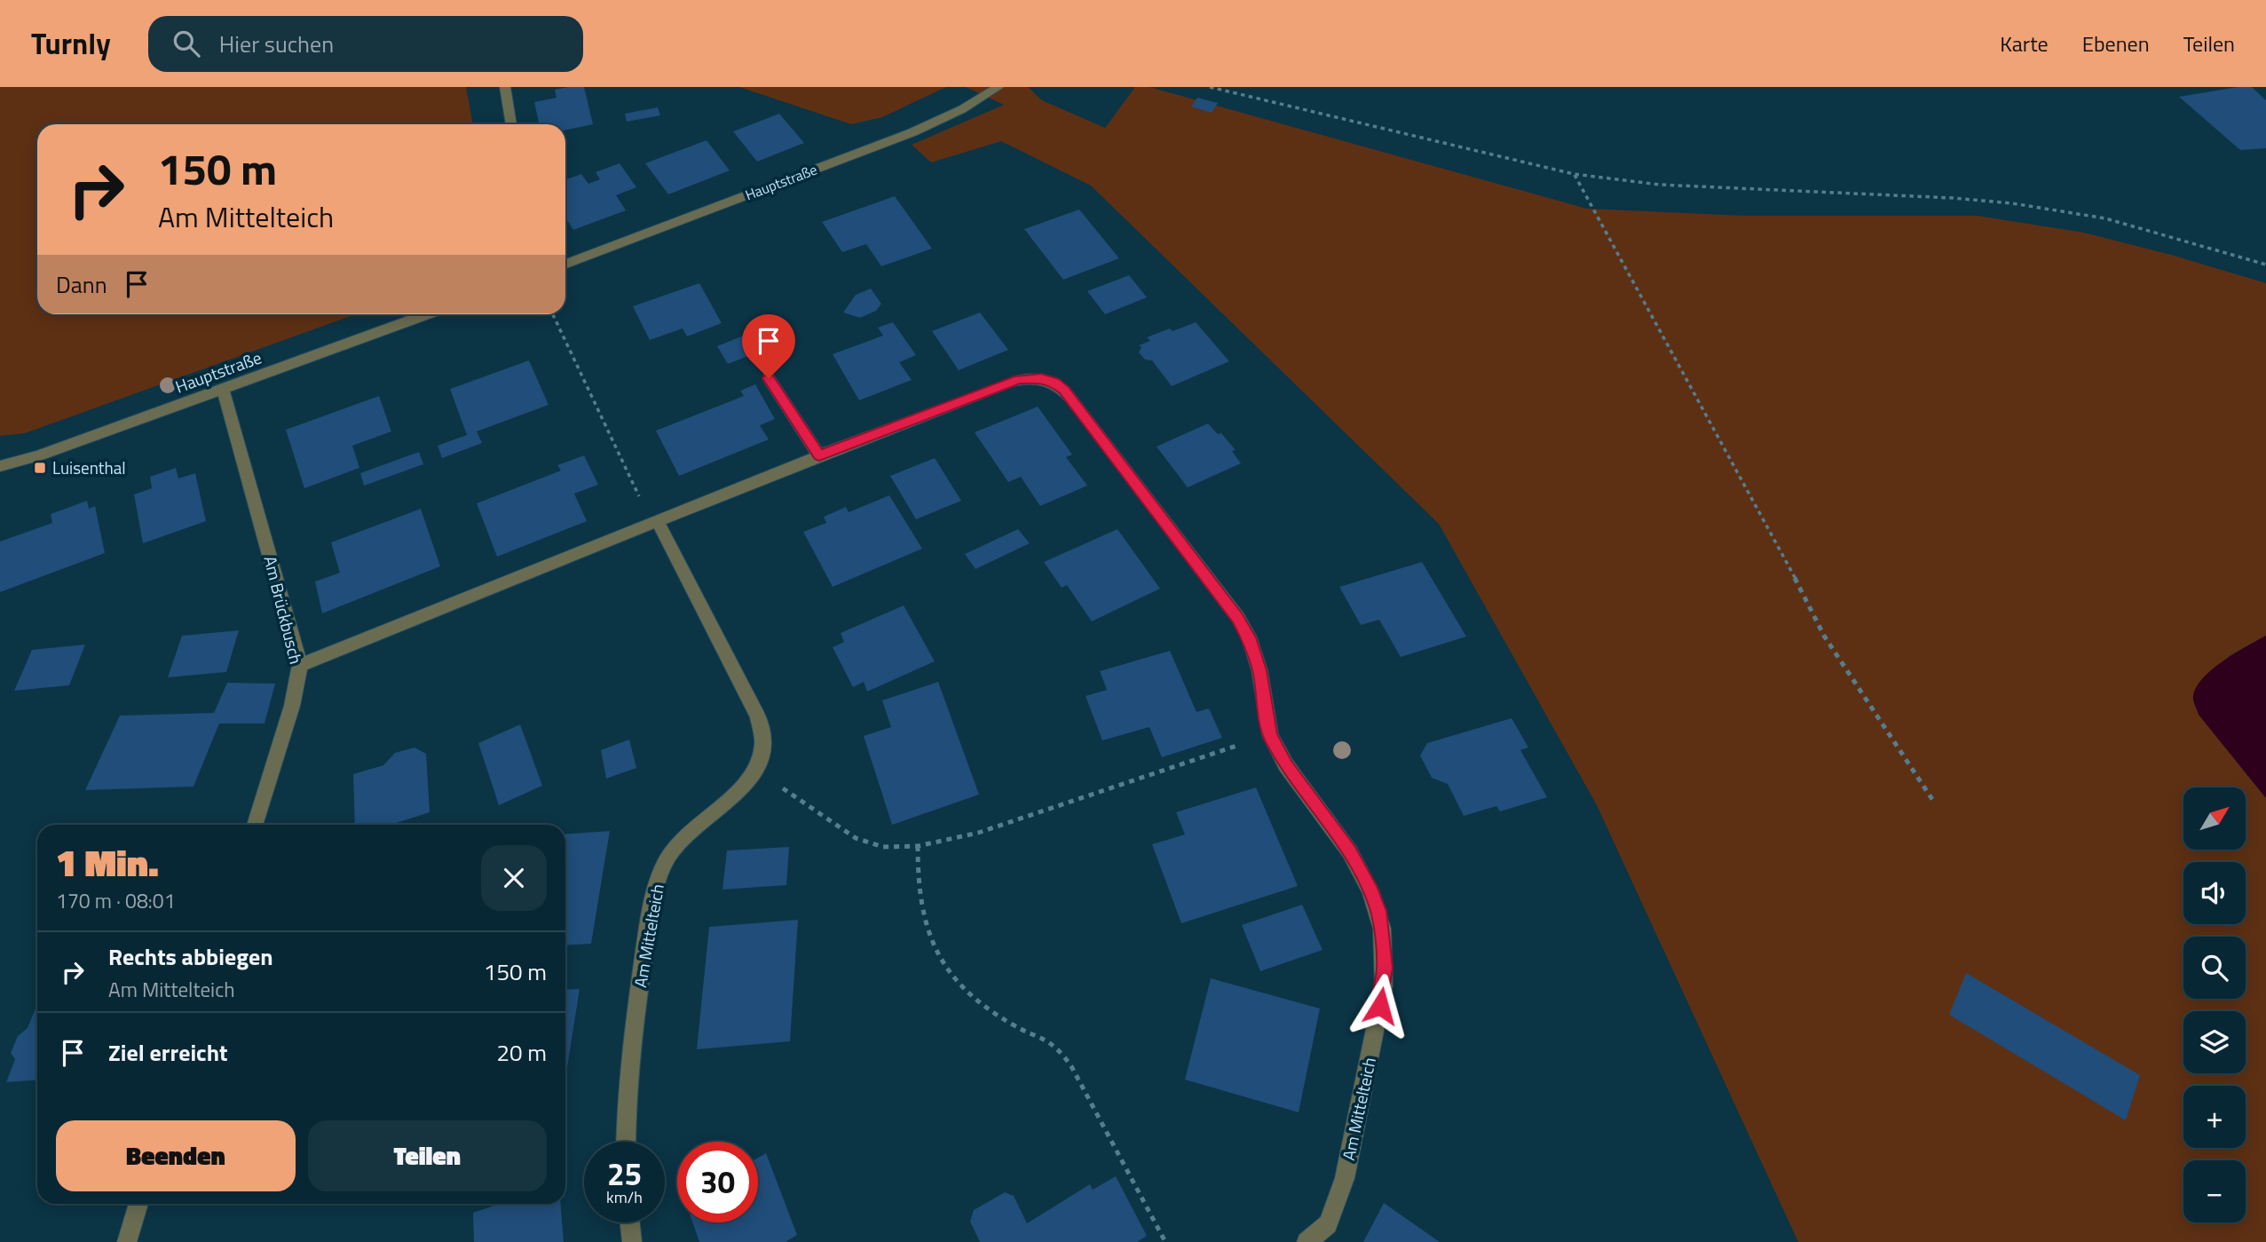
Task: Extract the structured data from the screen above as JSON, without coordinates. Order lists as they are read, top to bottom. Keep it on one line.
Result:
{"streets":{"street":["Hauptstraße","Am Brückbusch","Am Mittelteich"]},"crossings":[["Hauptstraße","Am Brückbusch"],["Am Brückbusch","Am Mittelteich"]],"places":{"transit":["Luisenthal"]},"north":"top right","page":{"header":"Turnly","search":"Hier suchen","nav":["Karte","Ebenen","Teilen"],"turn":["150 m","Am Mittelteich"],"then":"Dann","map_buttons":["+","−"],"heading":["1 Min.","170 m · 08:01"],"list":[{"name":"Rechts abbiegen","note":"Am Mittelteich","value":"150 m"},{"name":"Ziel erreicht","value":"20 m"}],"buttons":["Beenden","Teilen"],"speed":"25 km/h","limit":"30"}}
